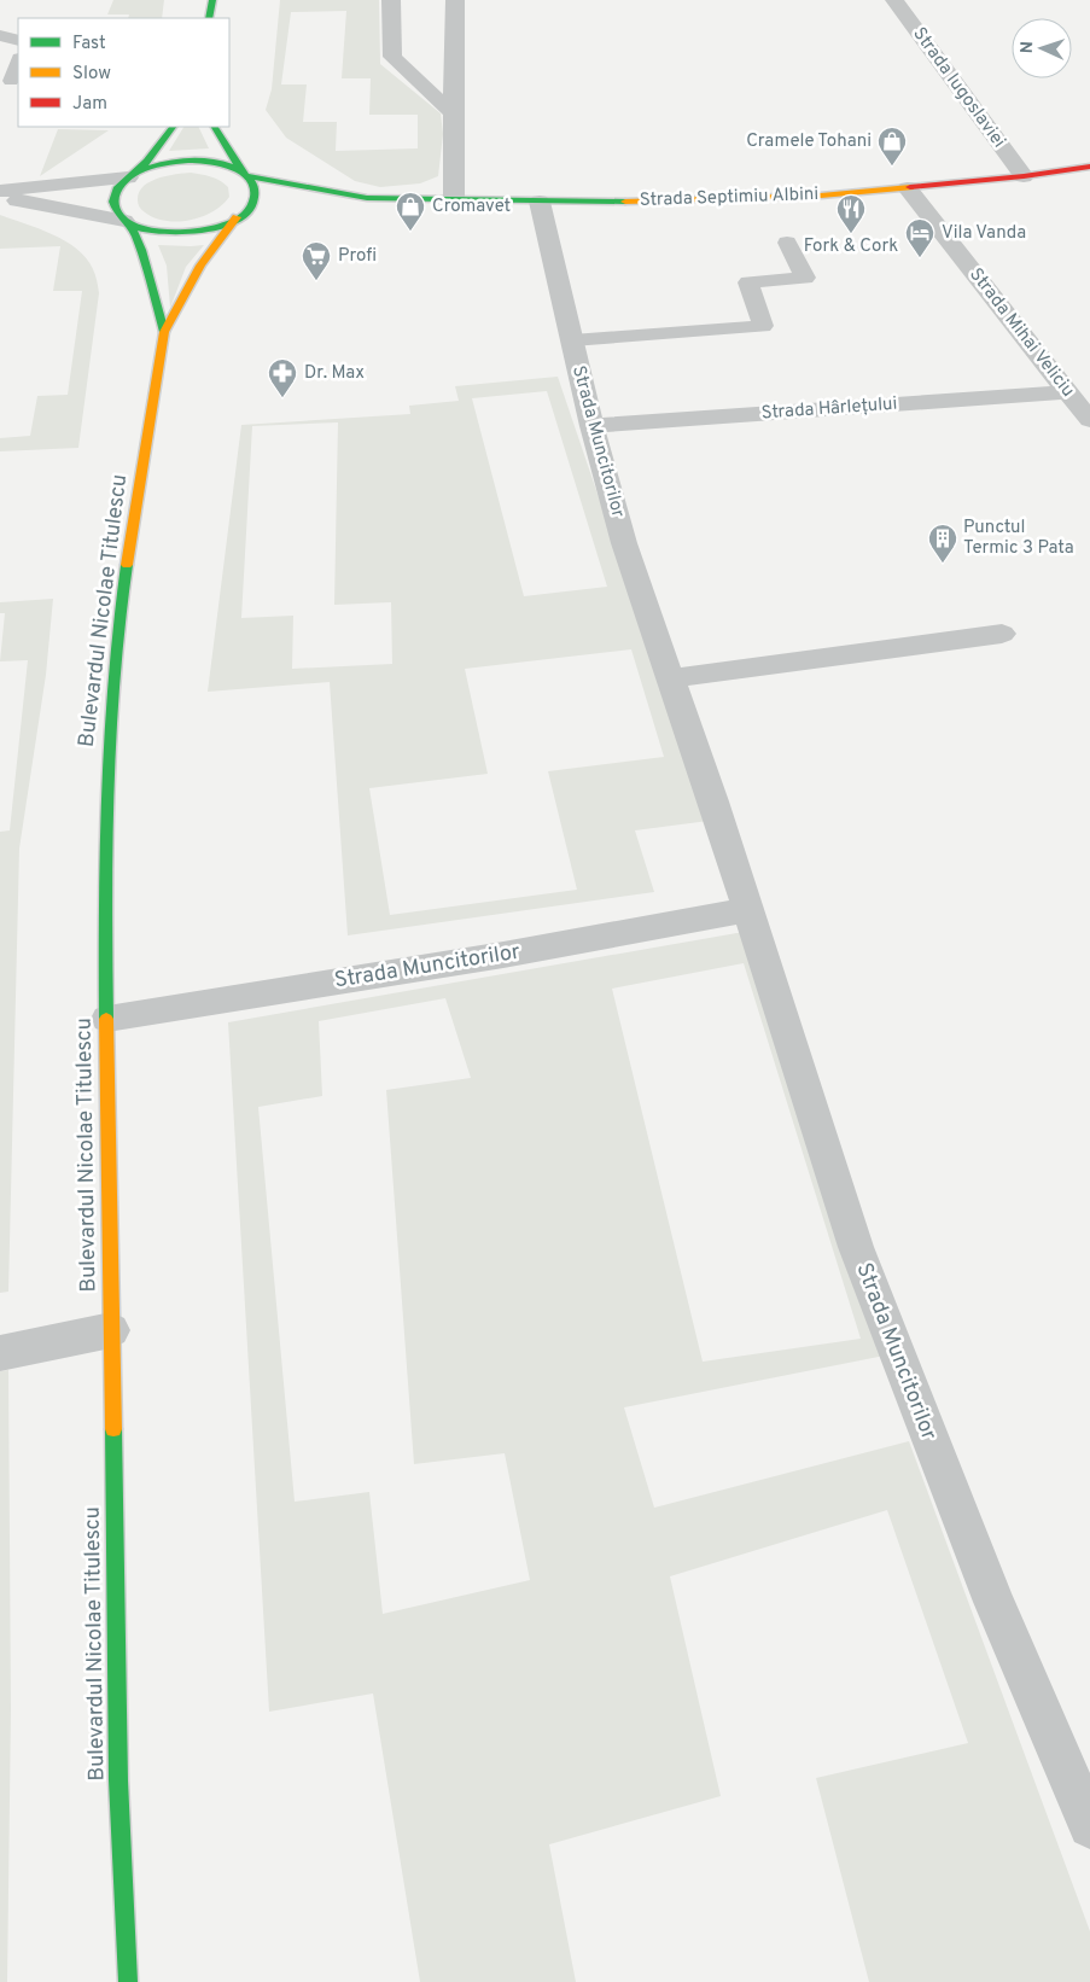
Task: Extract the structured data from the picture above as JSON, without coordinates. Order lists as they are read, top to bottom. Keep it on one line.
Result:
{"streets":{"main road":["Strada Septimiu Albini","Bulevardul Nicolae Titulescu"],"street":["Strada Iugoslaviei","Strada Mihai Veliciu","Strada Hârlețului","Strada Muncitorilor"]},"crossings":[["Strada Iugoslaviei","Strada Septimiu Albini"],["Strada Septimiu Albini","Strada Mihai Veliciu"],["Strada Septimiu Albini","Strada Muncitorilor"],["Strada Septimiu Albini","Bulevardul Nicolae Titulescu"],["Strada Mihai Veliciu","Strada Hârlețului"],["Strada Hârlețului","Strada Muncitorilor"],["Strada Muncitorilor","Bulevardul Nicolae Titulescu"]],"places":{"shop":["Cramele Tohani","Cromavet"],"restaurant":["Fork & Cork"],"hotel":["Vila Vanda"],"supermarket":["Profi"],"pharmacy":["Dr. Max"],"building":["Punctul Termic 3 Pata"]},"legend":["Fast","Slow","Jam"],"north":"left"}
